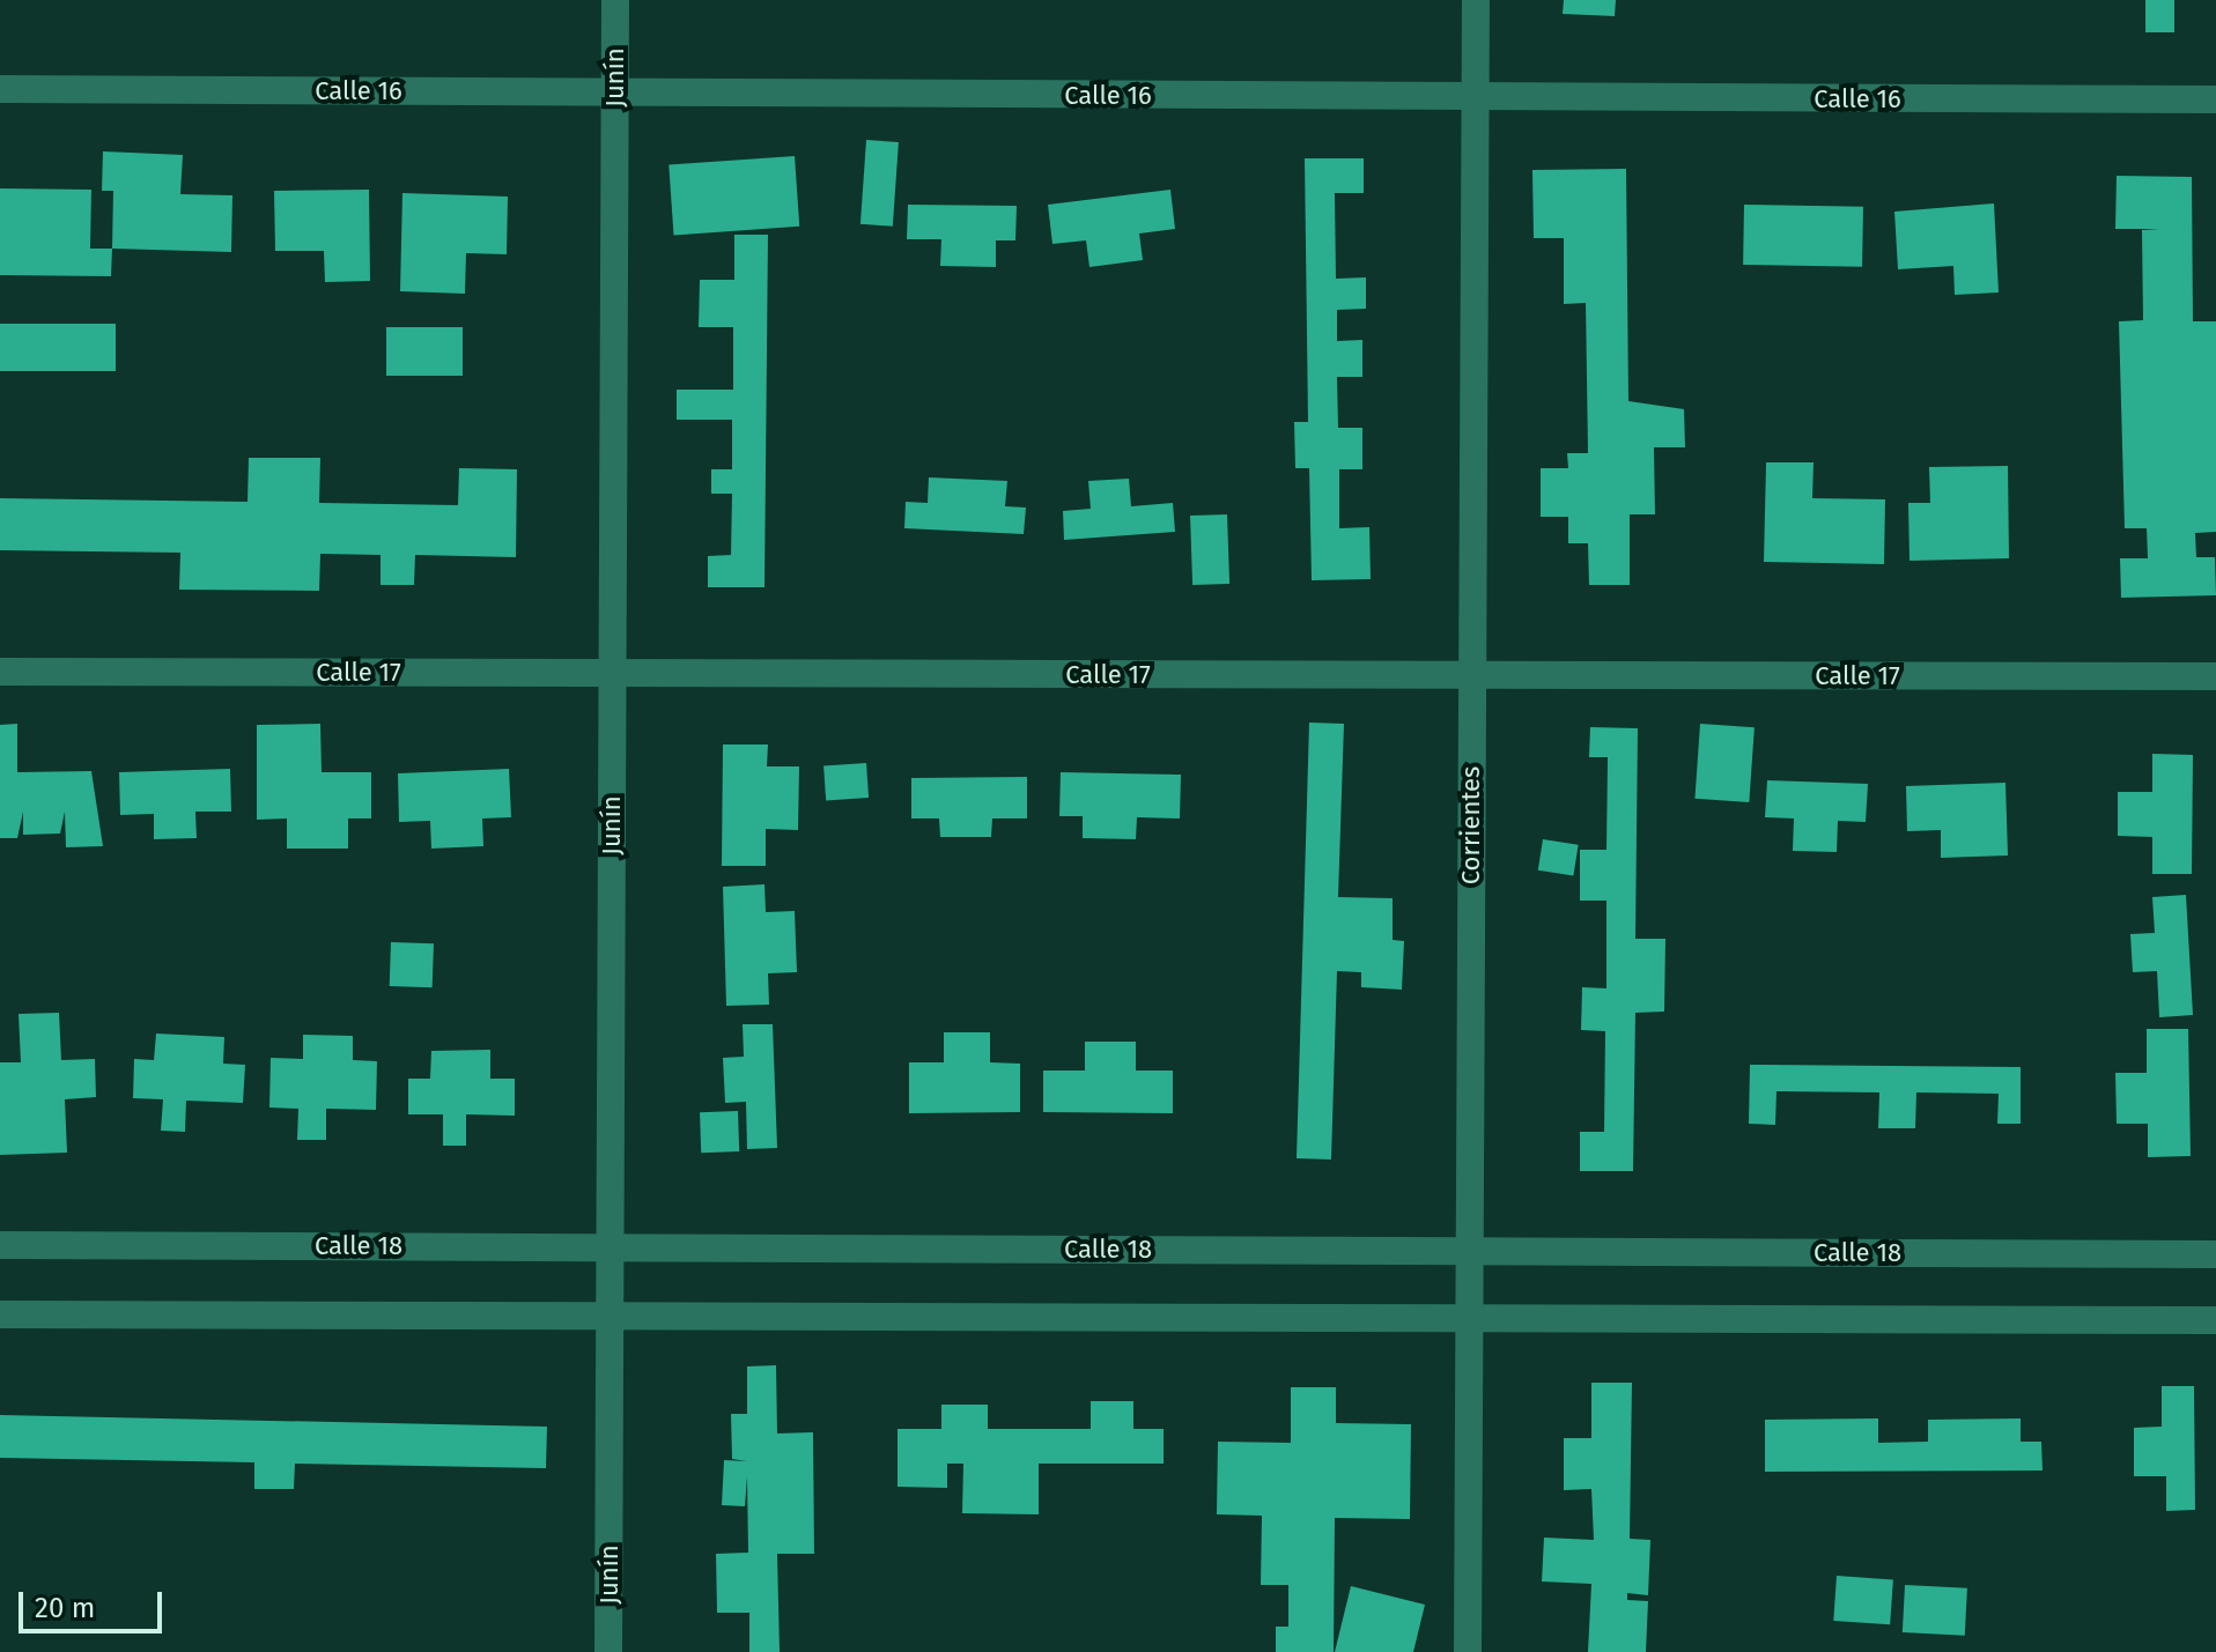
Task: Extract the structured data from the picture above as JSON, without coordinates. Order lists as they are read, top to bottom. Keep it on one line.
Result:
{"streets":{"street":["Junín","Calle 16","Calle 17","Corrientes","Calle 18"]},"crossings":[["Junín","Calle 16"],["Junín","Calle 17"],["Junín","Calle 18"],["Calle 16","Corrientes"],["Calle 17","Corrientes"],["Corrientes","Calle 18"]],"scale_bar":"20 m"}
